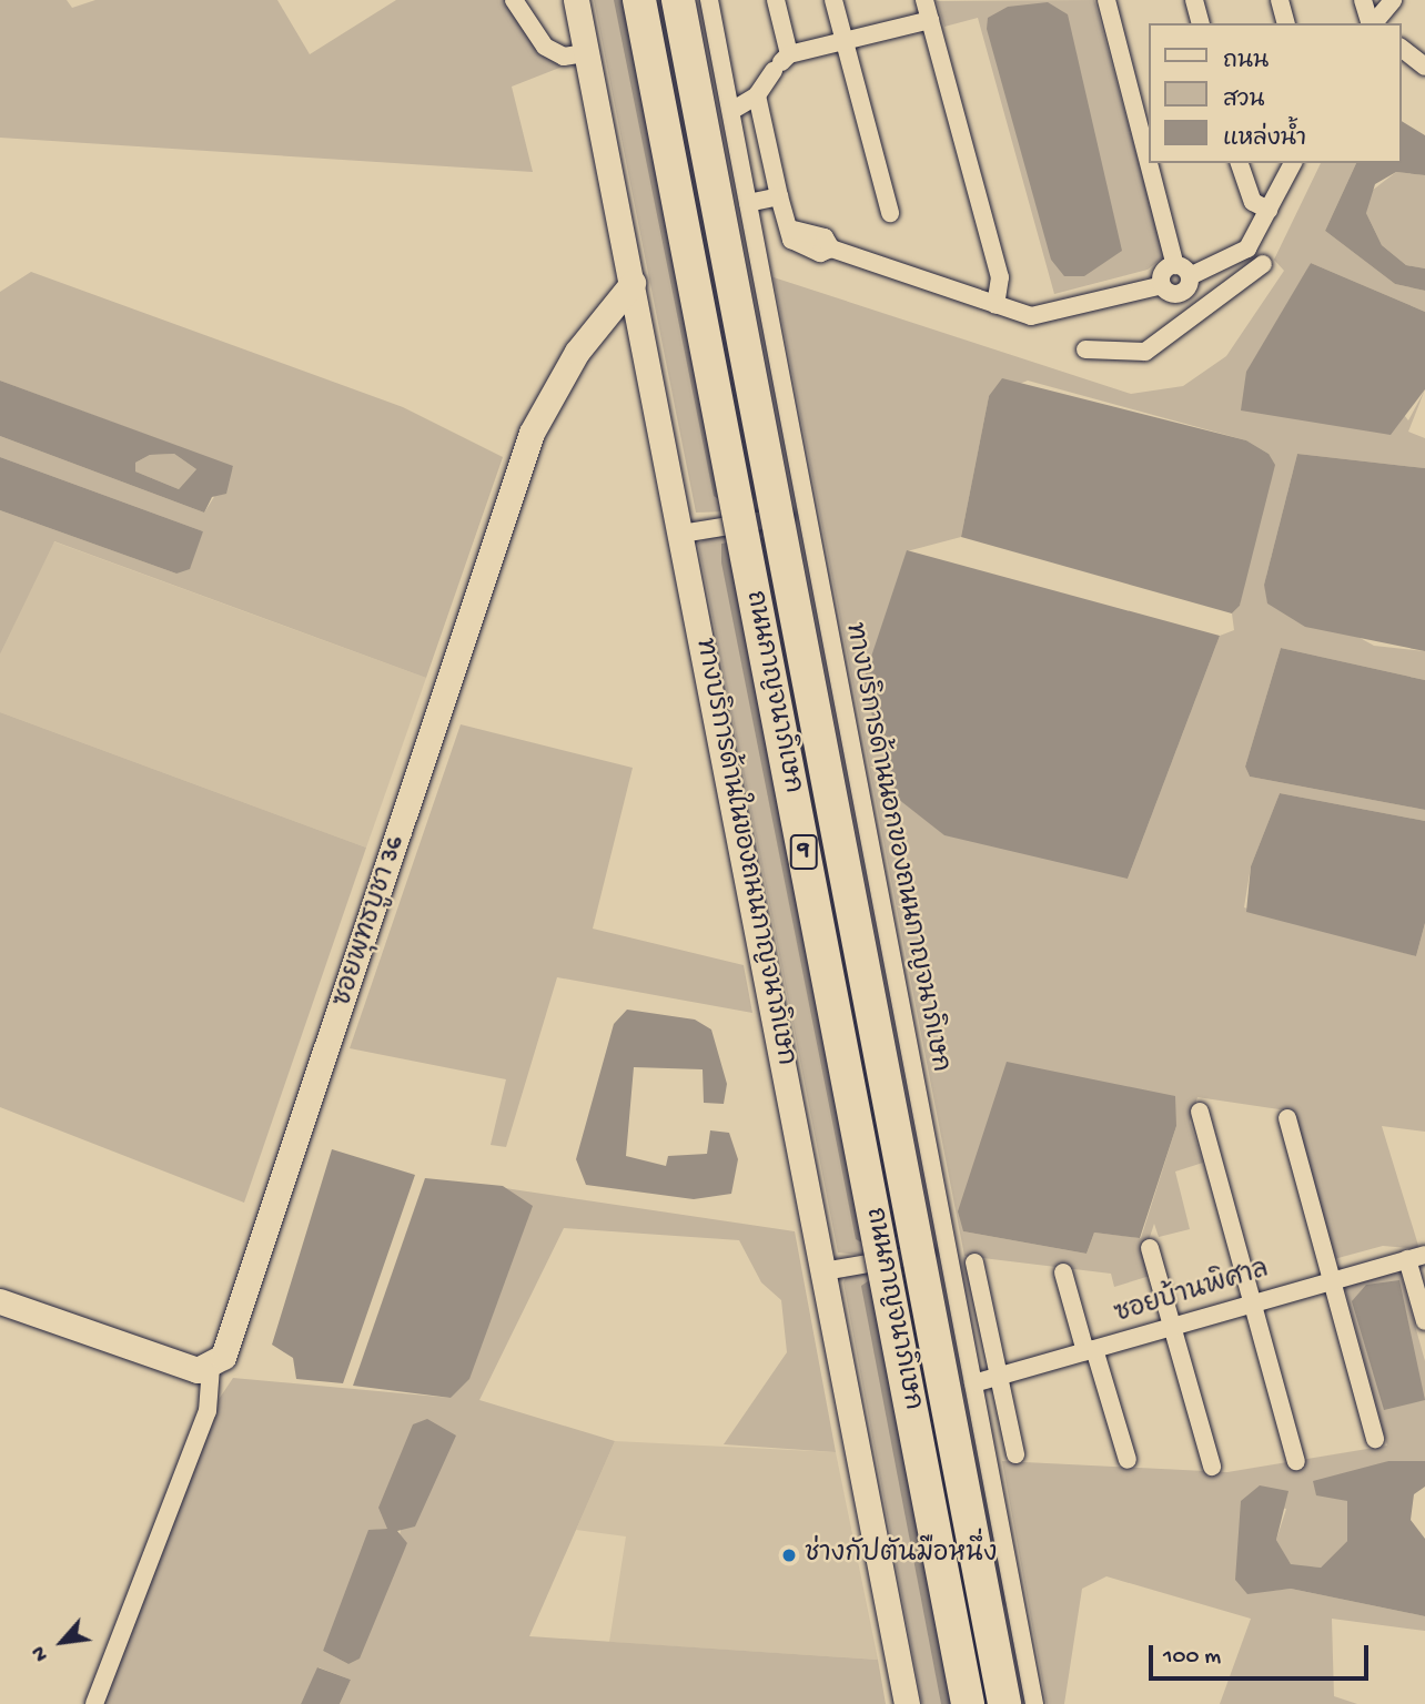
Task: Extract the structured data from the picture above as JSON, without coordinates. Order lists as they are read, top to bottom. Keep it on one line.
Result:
{"streets":{"highway":["ถนนกาญจนาภิเษก","9"],"main road":["ทางบริการด้านในของถนนกาญจนาภิเษก","ซอยพุทธบูชา 36"],"street":["ทางบริการด้านนอกของถนนกาญจนาภิเษก","ซอยบ้านพิศาล"]},"crossings":[["ทางบริการด้านนอกของถนนกาญจนาภิเษก","ซอยบ้านพิศาล"],["ทางบริการด้านในของถนนกาญจนาภิเษก","ซอยพุทธบูชา 36"]],"places":["ช่างกัปตันมือหนึ่ง"],"legend":["ถนน","สวน","แหล่งน้ำ"],"scale_bar":"100 m","north":"bottom left"}
